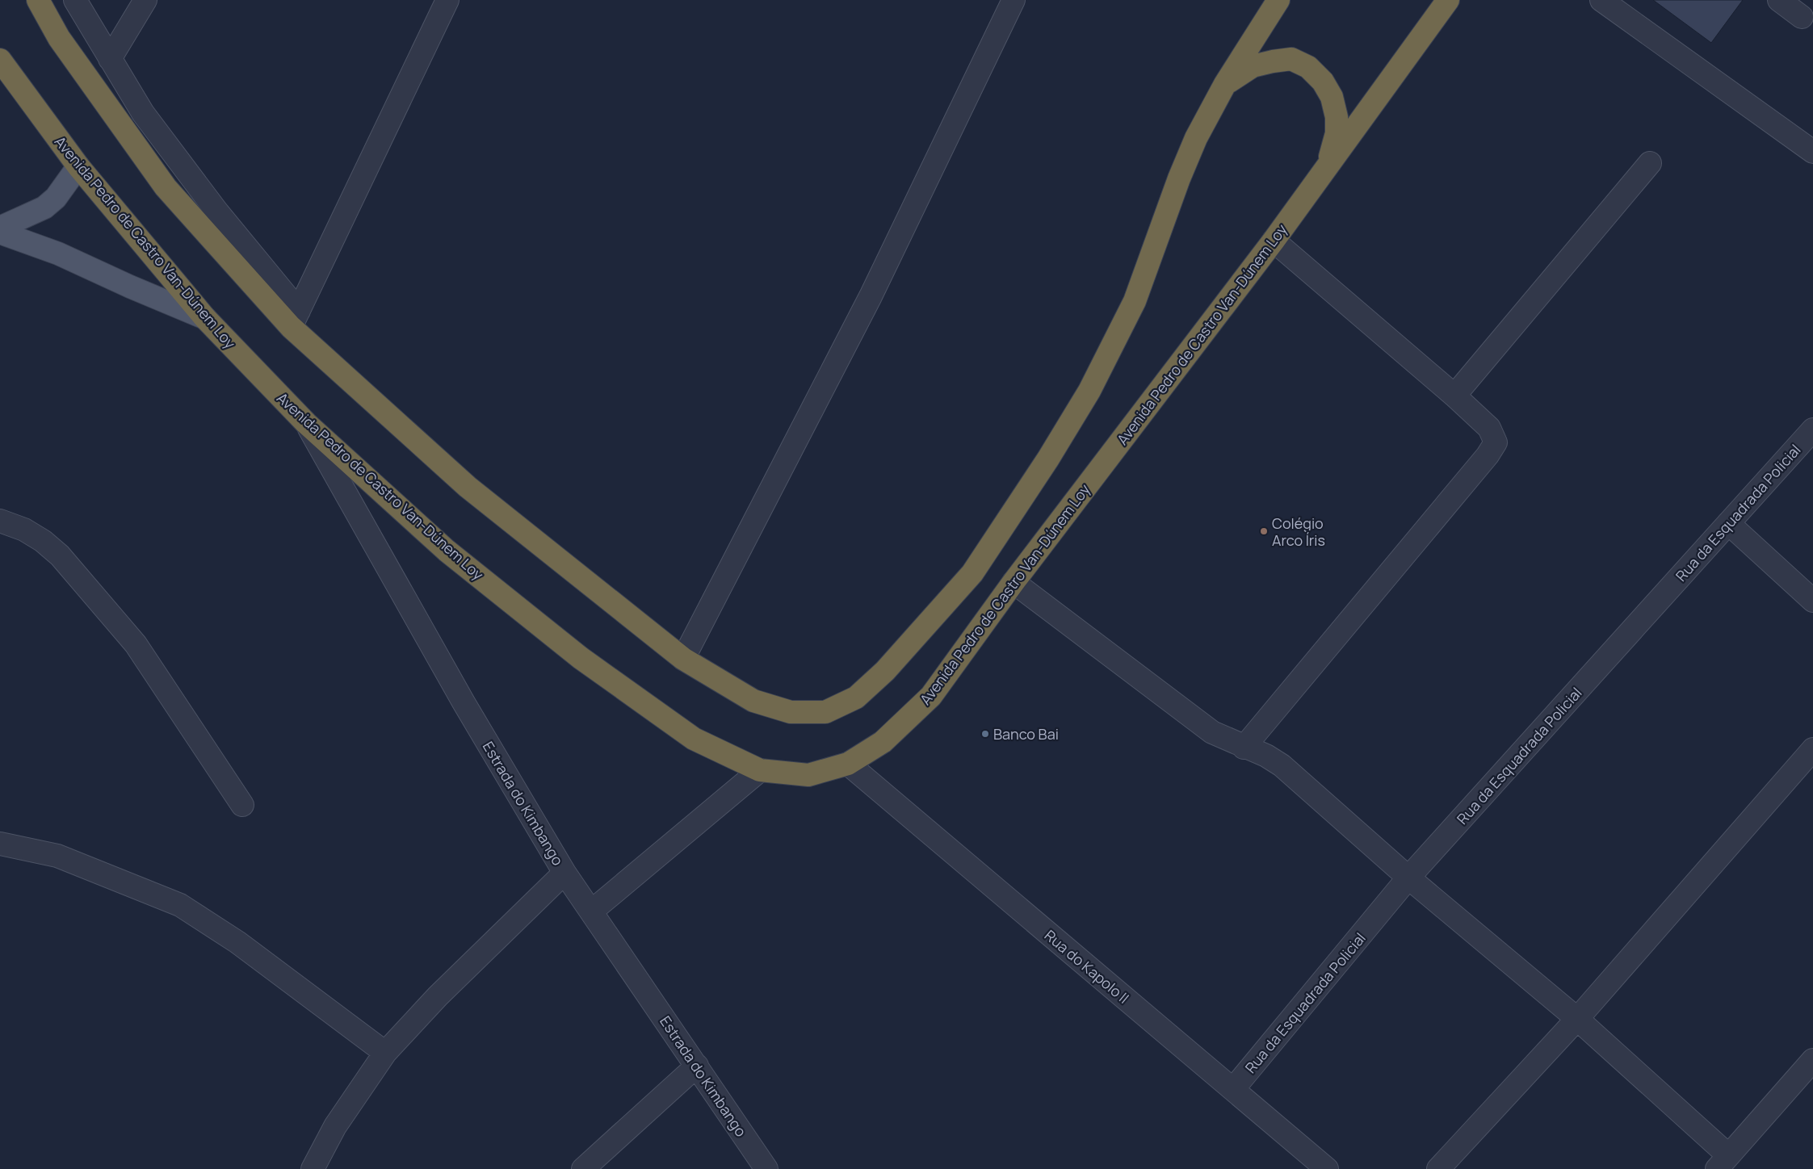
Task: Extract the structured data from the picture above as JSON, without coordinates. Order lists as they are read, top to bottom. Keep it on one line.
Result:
{"streets":{"highway":["Avenida Pedro de Castro Van-Dúnem Loy"],"street":["Rua da Esquadrada Policial","Estrada do Kimbango","Rua do Kapolo II"]},"crossings":[["Avenida Pedro de Castro Van-Dúnem Loy","Estrada do Kimbango"],["Avenida Pedro de Castro Van-Dúnem Loy","Rua do Kapolo II"],["Rua da Esquadrada Policial","Rua do Kapolo II"]],"places":["Colégio Arco Íris","Banco Bai"]}
